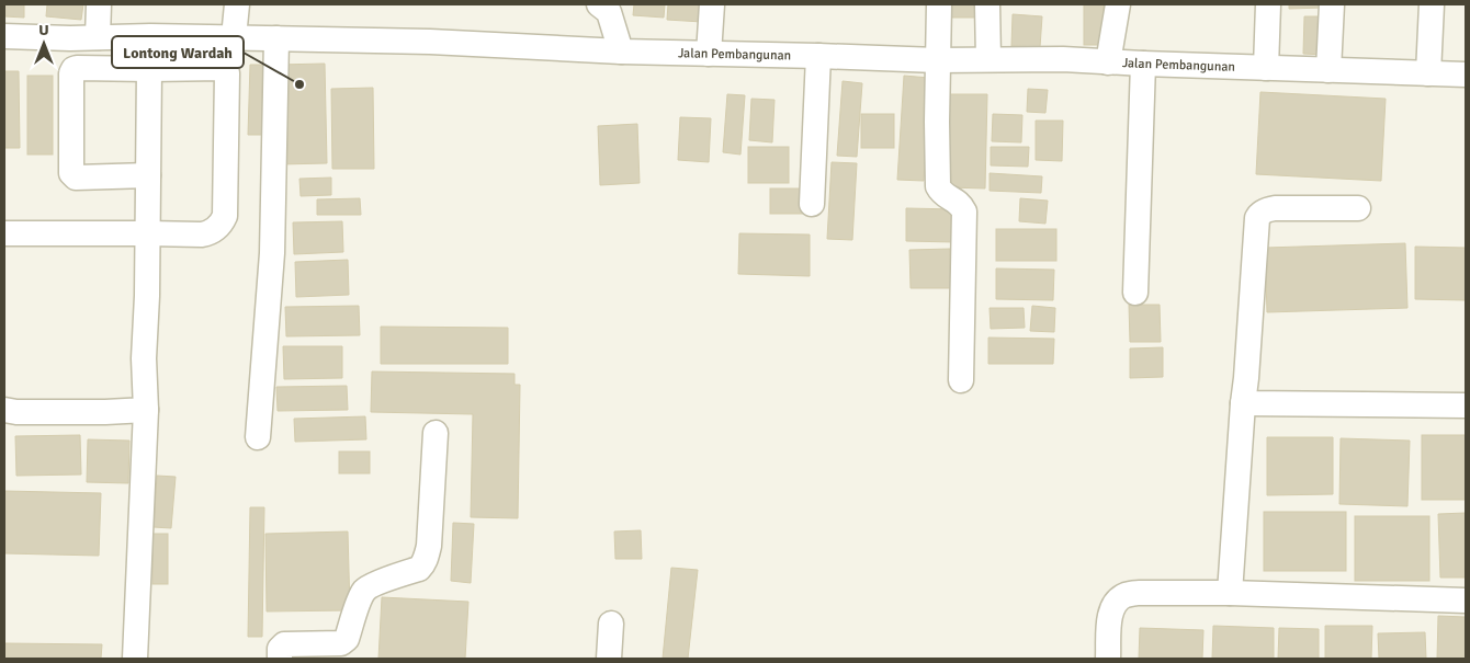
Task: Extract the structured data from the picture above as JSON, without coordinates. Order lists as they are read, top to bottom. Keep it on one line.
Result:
{"streets":{"street":["Jalan Pembangunan"]},"places":["Lontong Wardah"],"north":"top"}
